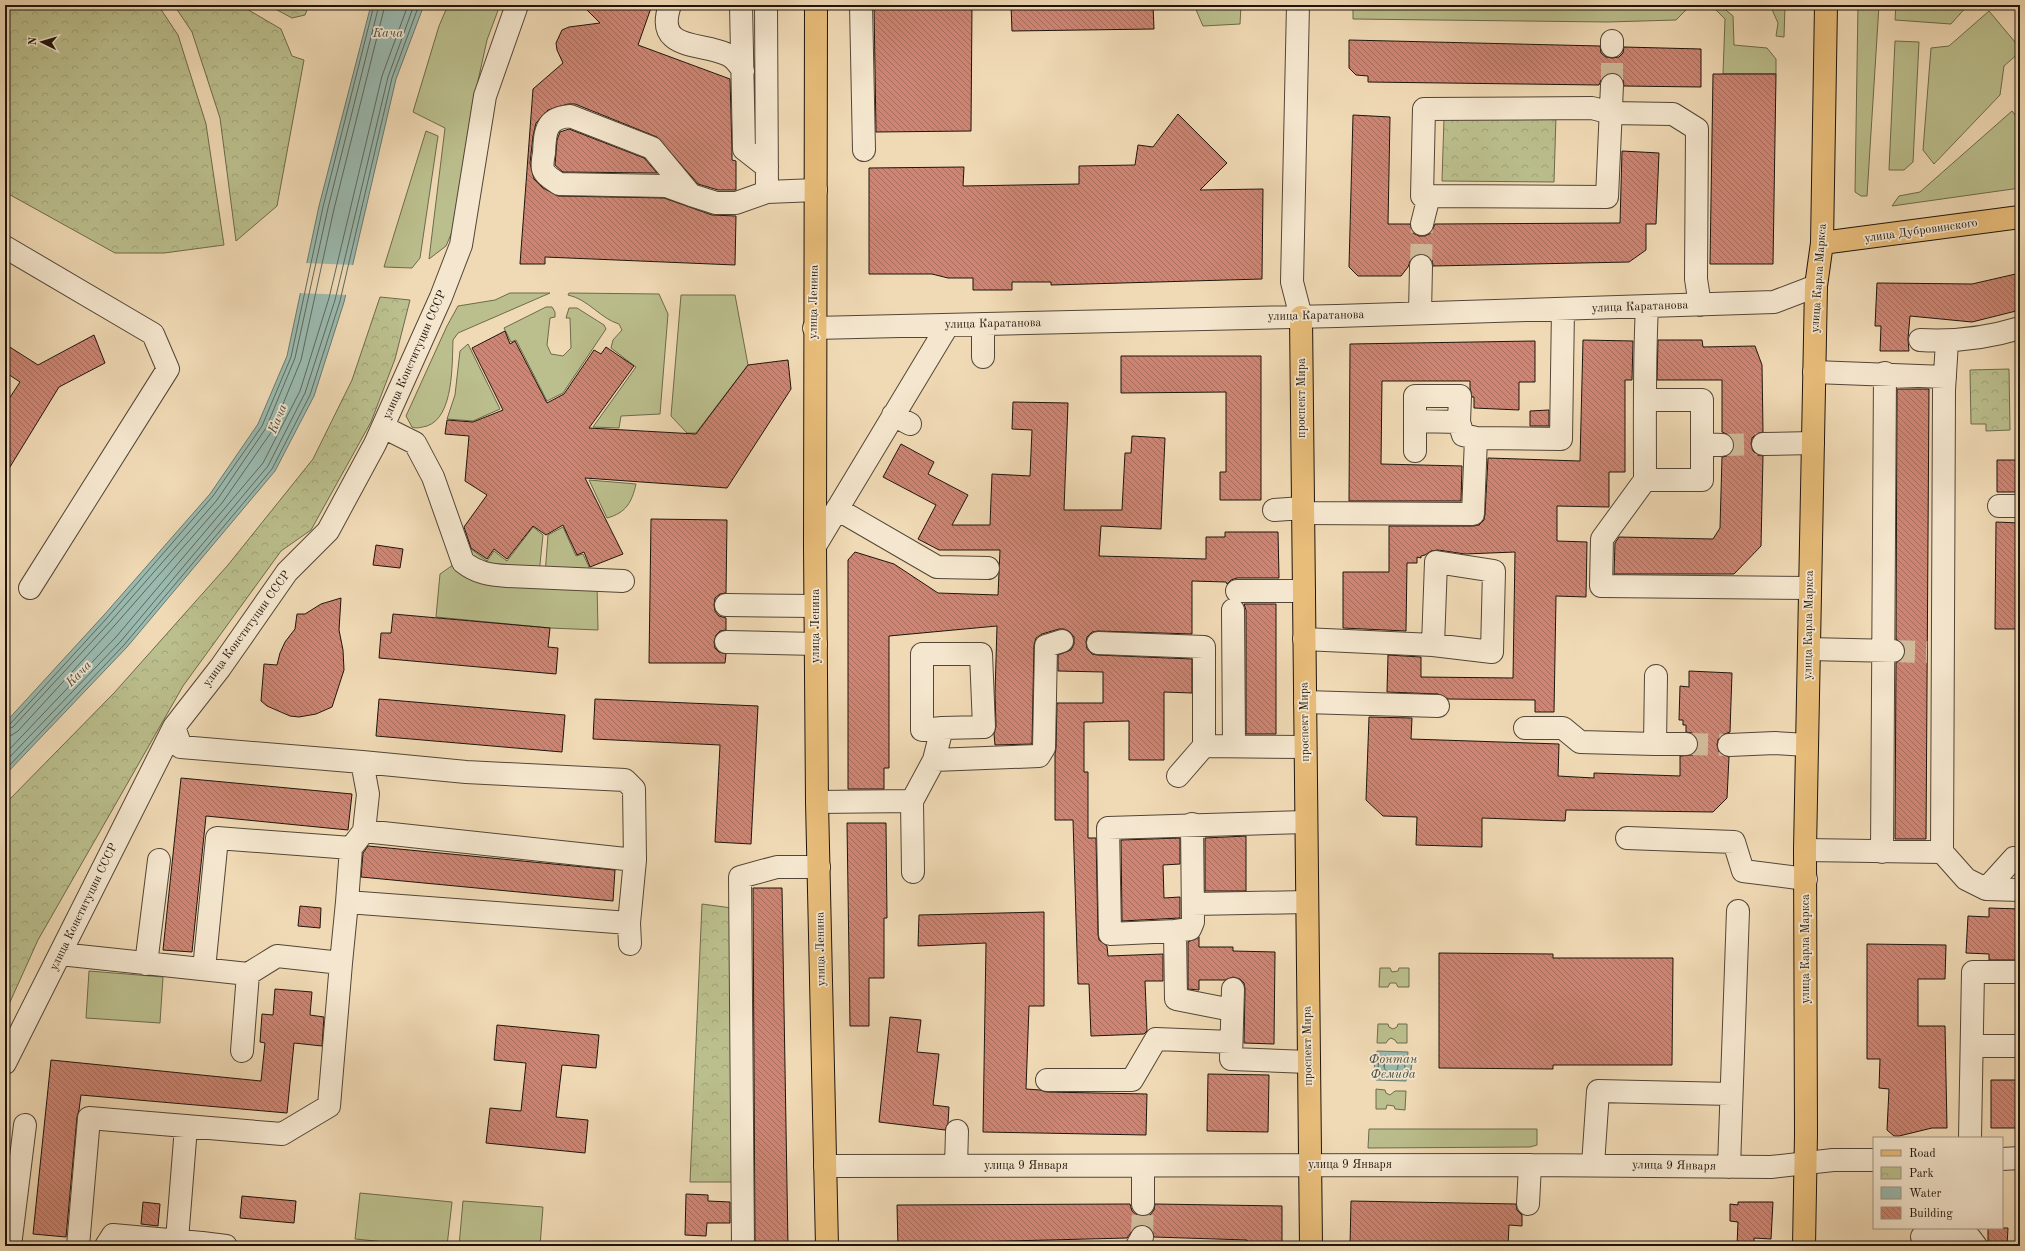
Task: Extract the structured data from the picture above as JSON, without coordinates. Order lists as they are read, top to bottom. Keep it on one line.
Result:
{"streets":{"main road":["улица Дубровинского","улица Карла Маркса","улица Ленина","проспект Мира"],"street":["улица Каратанова","улица Конституции СССР","улица 9 Января"]},"crossings":[["улица Дубровинского","улица Карла Маркса"],["улица Карла Маркса","улица Каратанова"],["улица Карла Маркса","улица 9 Января"],["улица Ленина","улица Каратанова"],["улица Ленина","улица 9 Января"],["улица Каратанова","проспект Мира"],["проспект Мира","улица 9 Января"]],"water":["Кача","Фонтан Фемида"],"legend":["Road","Park","Water","Building"],"north":"left"}
